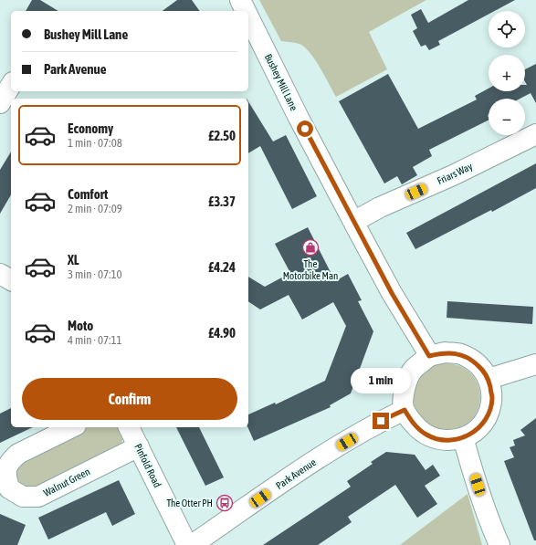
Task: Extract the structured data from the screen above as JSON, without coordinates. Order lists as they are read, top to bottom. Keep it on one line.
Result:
{"streets":{"street":["Bushey Mill Lane","Friars Way","Pinfold Road","Park Avenue","Walnut Green"]},"crossings":[["Bushey Mill Lane","Friars Way"],["Bushey Mill Lane","Park Avenue"],["Pinfold Road","Walnut Green"]],"places":{"shop":["The Motorbike Man"],"bus stop":["The Otter PH"]},"page":{"map_buttons":["+","−"],"banner":["Bushey Mill Lane","Park Avenue"],"list":[{"name":"Economy","note":"1 min · 07:08","value":"£2.50"},{"name":"Comfort","note":"2 min · 07:09","value":"£3.37"},{"name":"XL","note":"3 min · 07:10","value":"£4.24"},{"name":"Moto","note":"4 min · 07:11","value":"£4.90"}],"bubble":"1 min","buttons":"Confirm"}}
